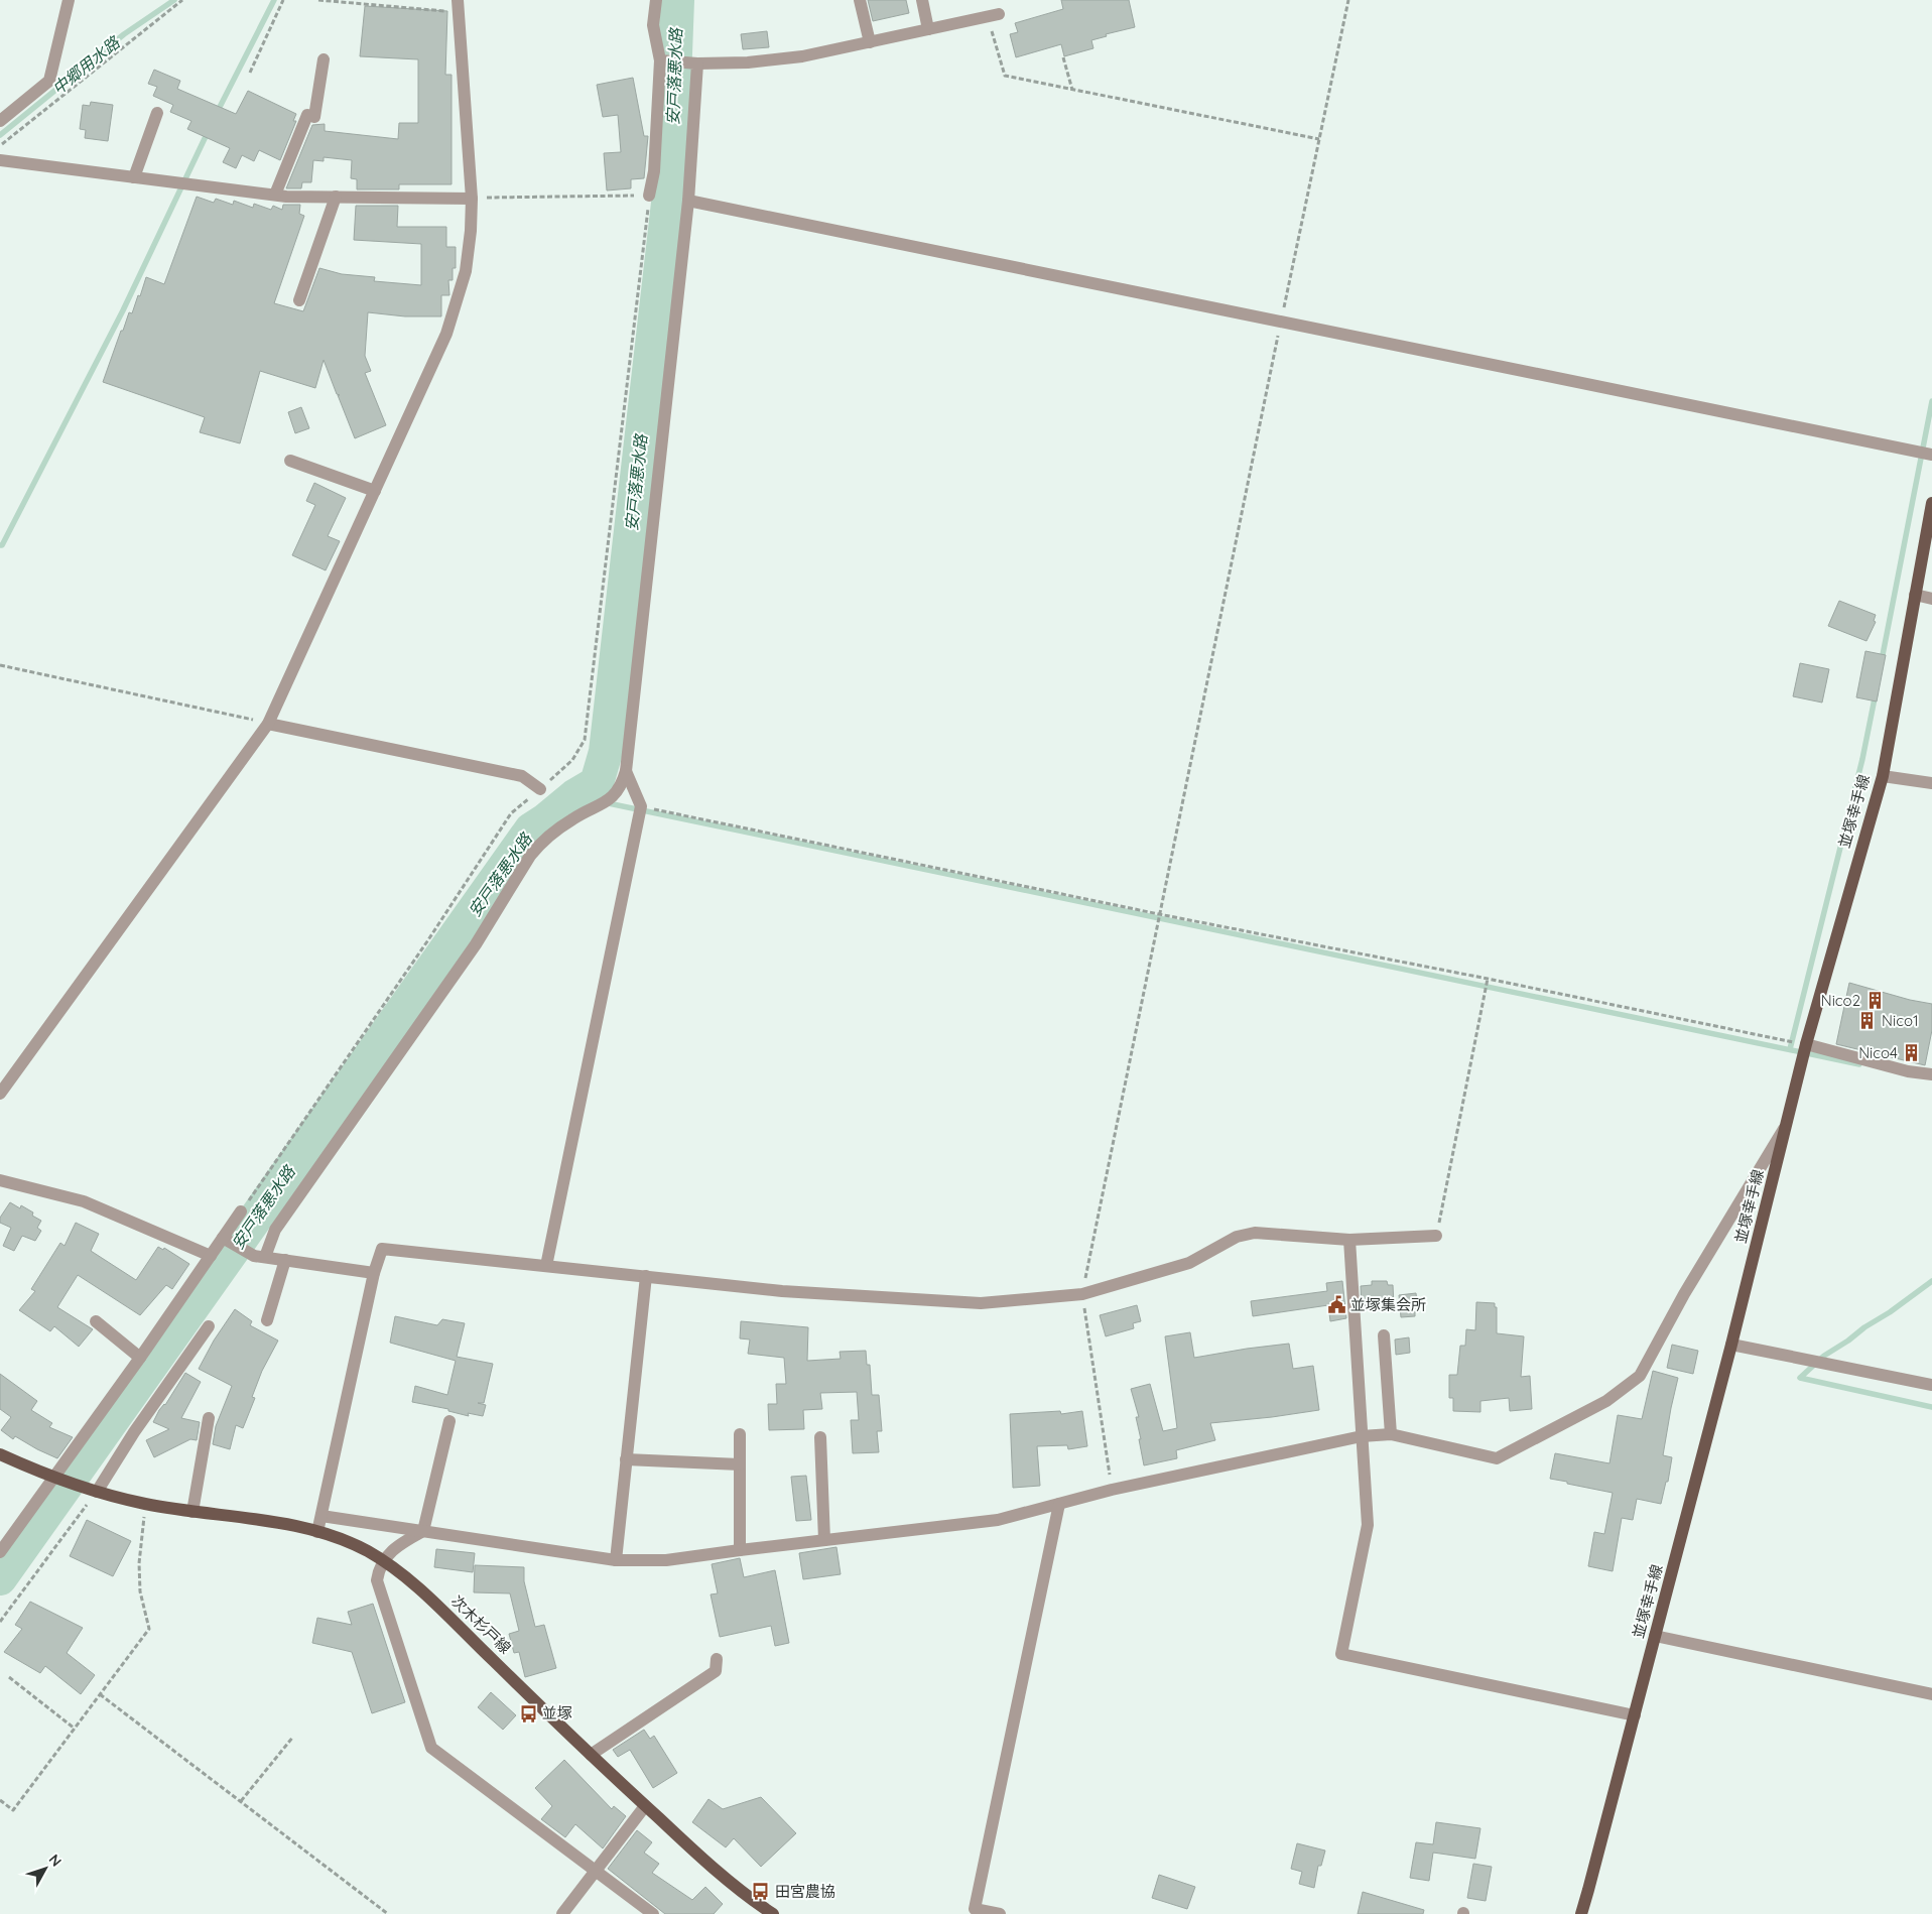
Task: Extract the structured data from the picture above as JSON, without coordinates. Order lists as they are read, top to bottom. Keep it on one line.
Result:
{"streets":{"main road":["並塚幸手線","次木杉戸線"]},"water":["中郷用水路","安戸落悪水路"],"places":{"building":["Nico2","Nico1","Nico4"],"public building":["並塚集会所"],"bus stop":["並塚","田宮農協"]},"north":"top right"}
